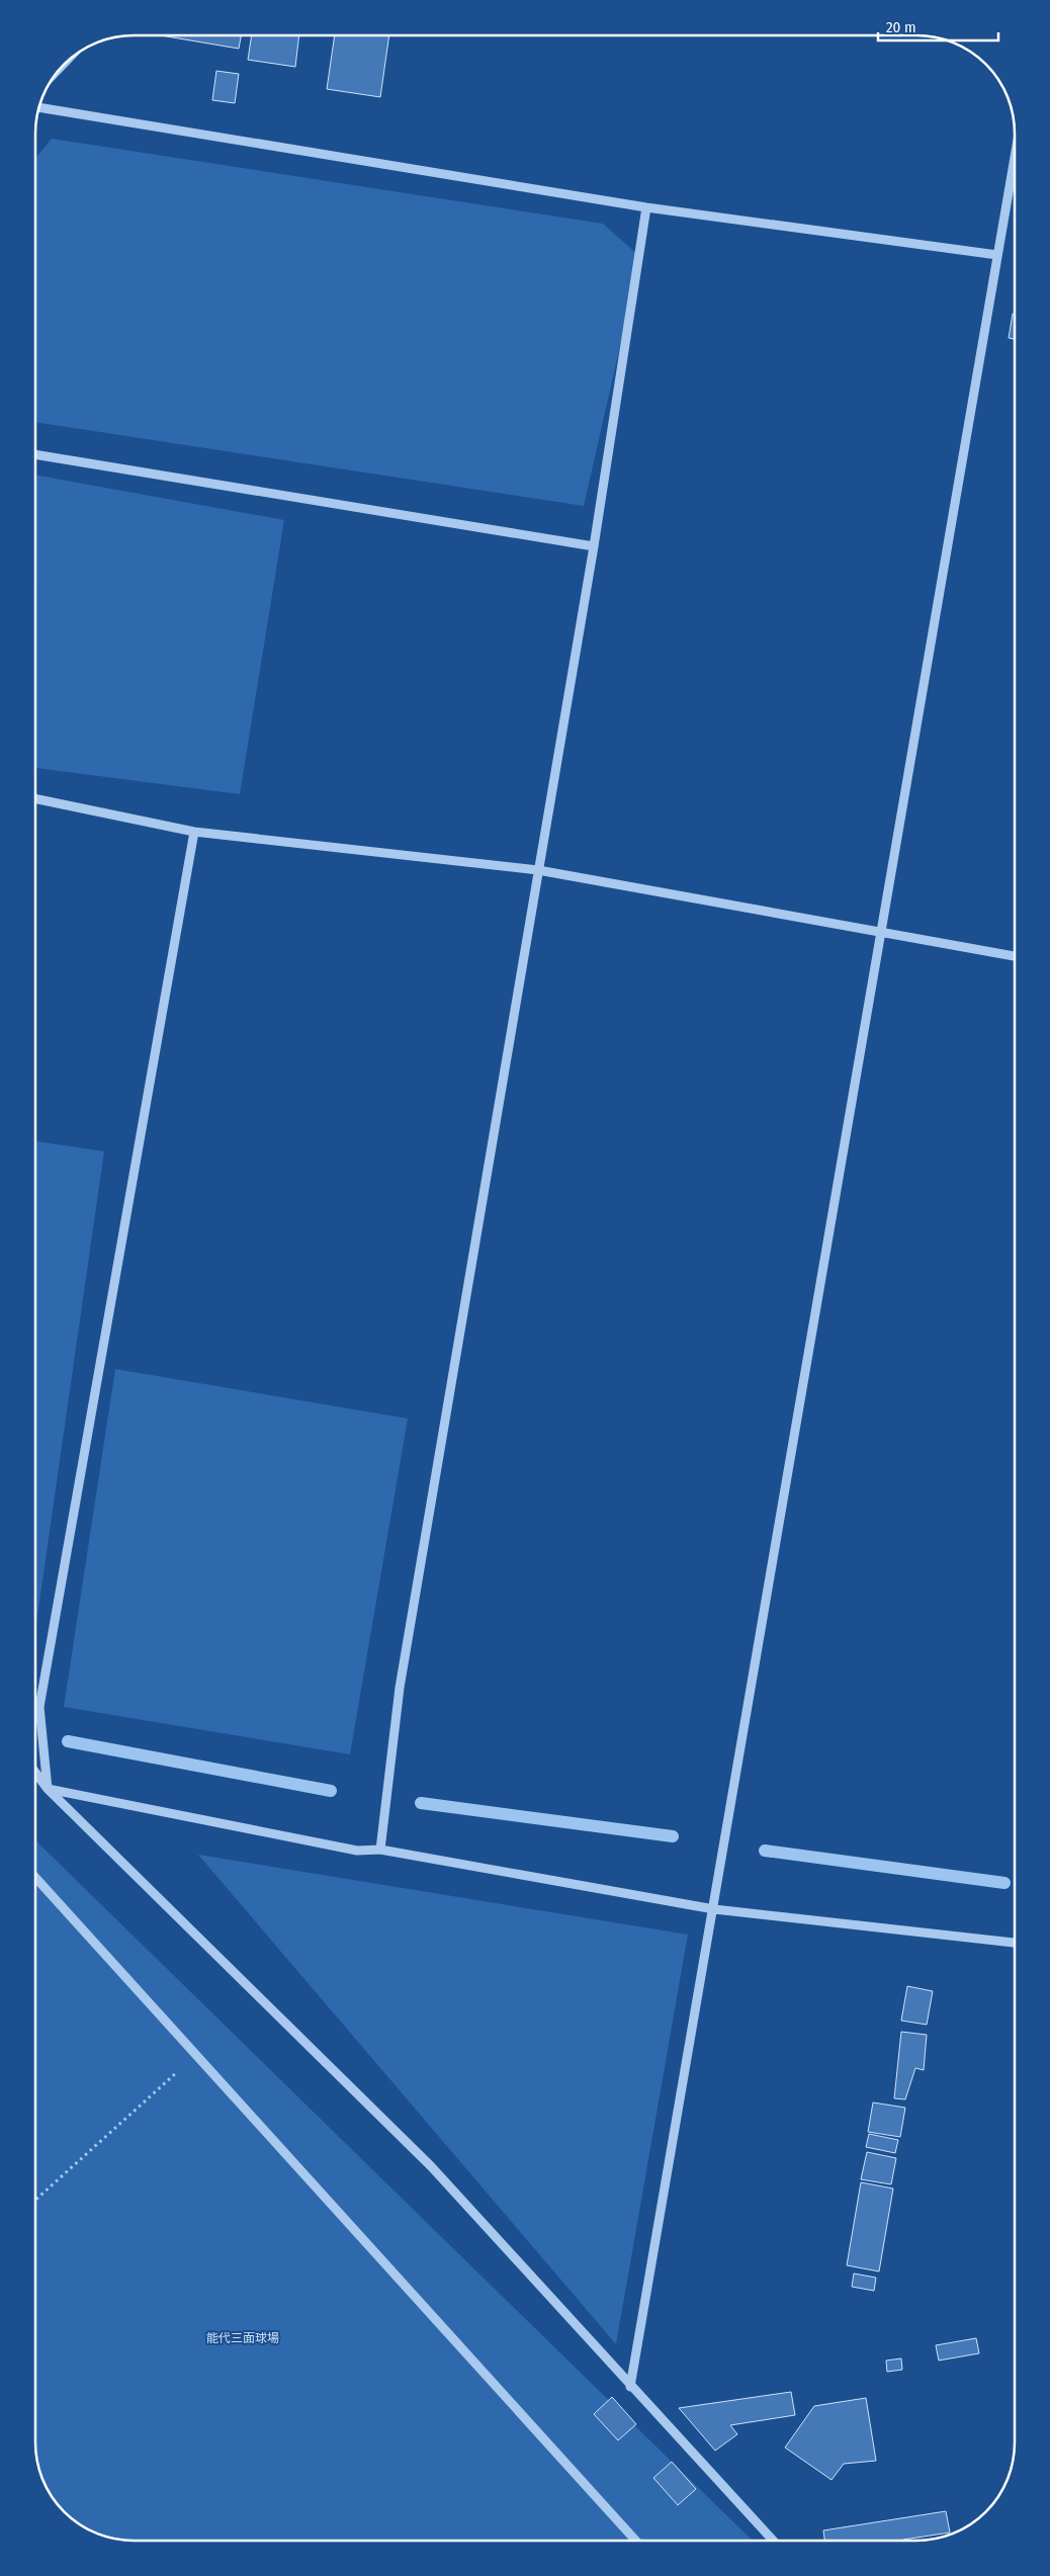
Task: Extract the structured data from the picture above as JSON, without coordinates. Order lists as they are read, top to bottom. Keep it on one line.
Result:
{"parks":["能代三面球場"],"scale_bar":"20 m"}
